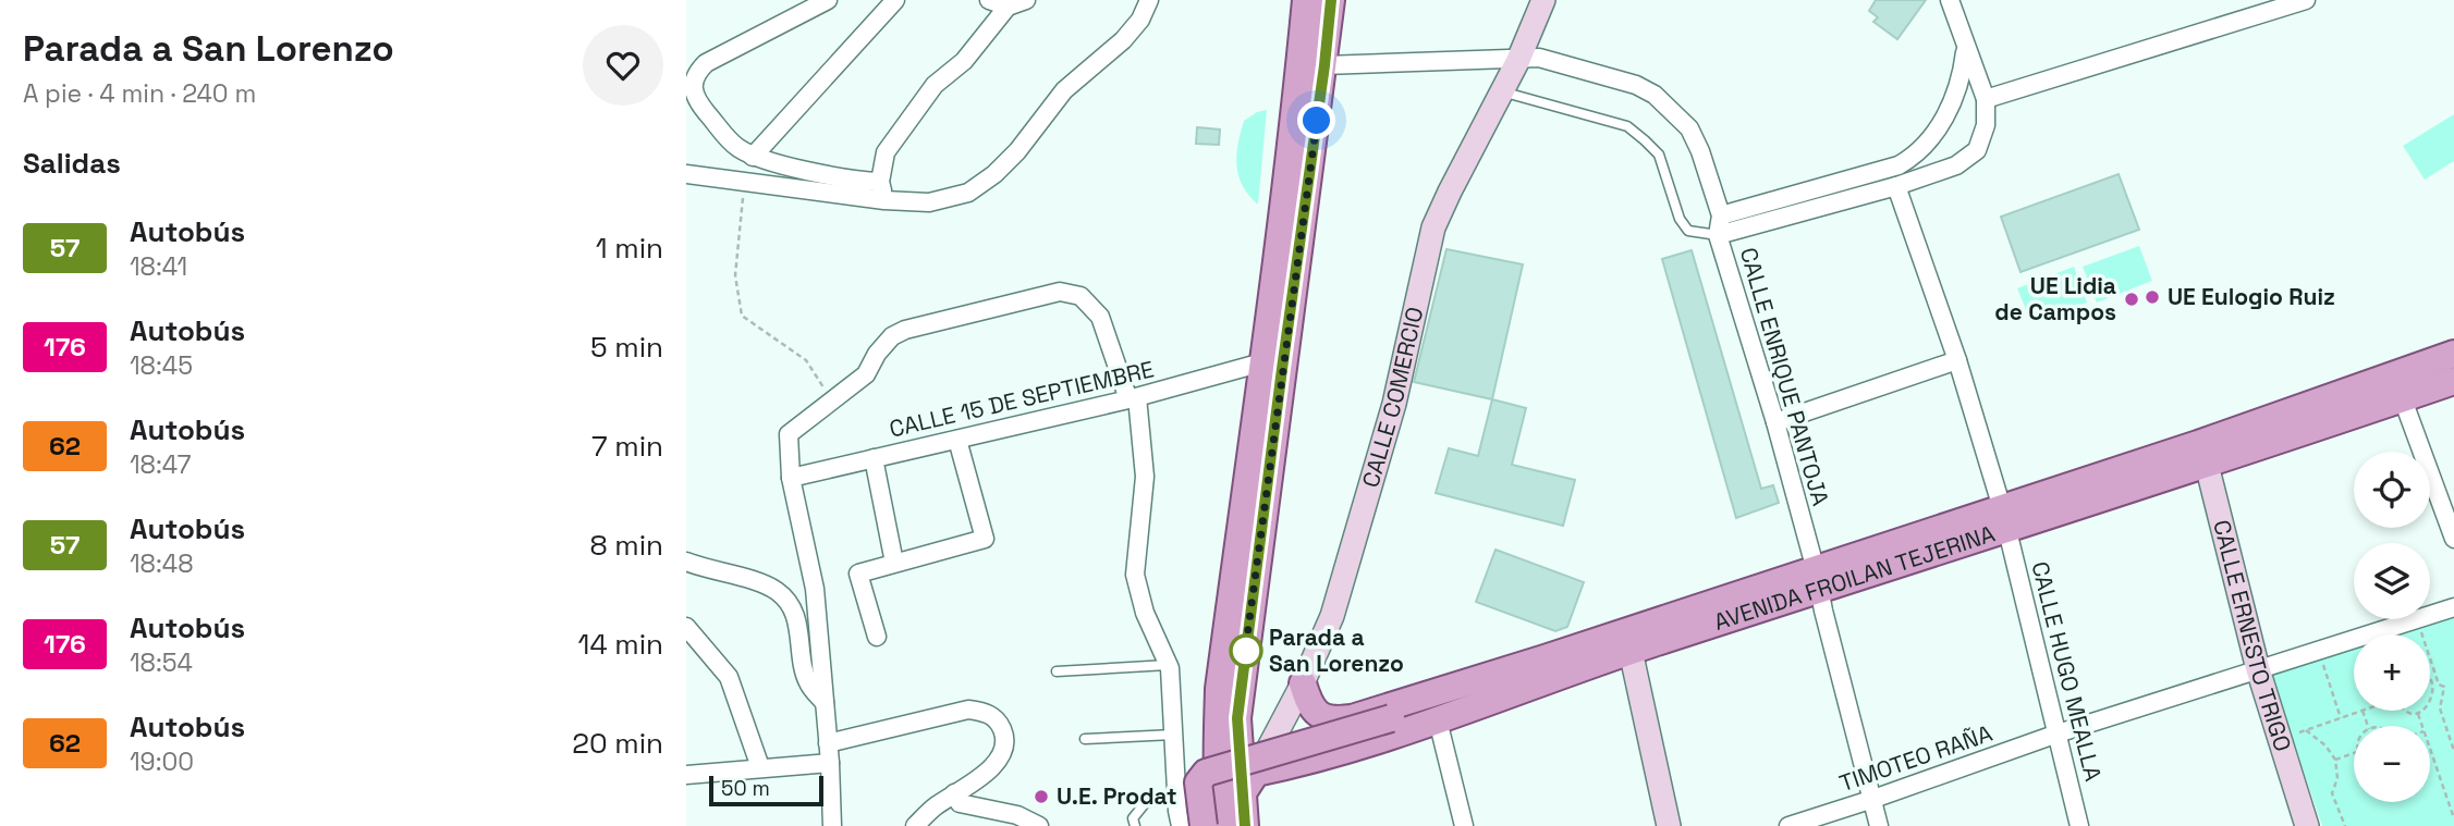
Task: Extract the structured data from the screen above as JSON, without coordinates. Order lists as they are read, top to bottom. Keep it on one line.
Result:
{"streets":{"main road":["AVENIDA FROILAN TEJERINA"],"street":["CALLE ENRIQUE PANTOJA","CALLE COMERCIO","CALLE 15 DE SEPTIEMBRE","CALLE ERNESTO TRIGO","CALLE HUGO MEALLA","TIMOTEO RAÑA"]},"crossings":[["CALLE ENRIQUE PANTOJA","CALLE COMERCIO"],["CALLE ENRIQUE PANTOJA","AVENIDA FROILAN TEJERINA"],["CALLE ENRIQUE PANTOJA","TIMOTEO RAÑA"],["CALLE COMERCIO","AVENIDA FROILAN TEJERINA"],["AVENIDA FROILAN TEJERINA","CALLE ERNESTO TRIGO"],["AVENIDA FROILAN TEJERINA","CALLE HUGO MEALLA"],["CALLE ERNESTO TRIGO","TIMOTEO RAÑA"],["CALLE HUGO MEALLA","TIMOTEO RAÑA"]],"places":["UE Eulogio Ruiz","UE Lidia de Campos","Parada a San Lorenzo","U.E. Prodat"],"lines":["bus line 57"],"scale_bar":"50 m","page":{"heading":[["Parada a San Lorenzo","A pie · 4 min · 240 m"],"Salidas"],"list":[{"mark":"57","name":"Autobús","note":"18:41","value":"1 min"},{"mark":"176","name":"Autobús","note":"18:45","value":"5 min"},{"mark":"62","name":"Autobús","note":"18:47","value":"7 min"},{"mark":"57","name":"Autobús","note":"18:48","value":"8 min"},{"mark":"176","name":"Autobús","note":"18:54","value":"14 min"},{"mark":"62","name":"Autobús","note":"19:00","value":"20 min"}],"map_buttons":["+","−"],"scale":"50 m"}}
